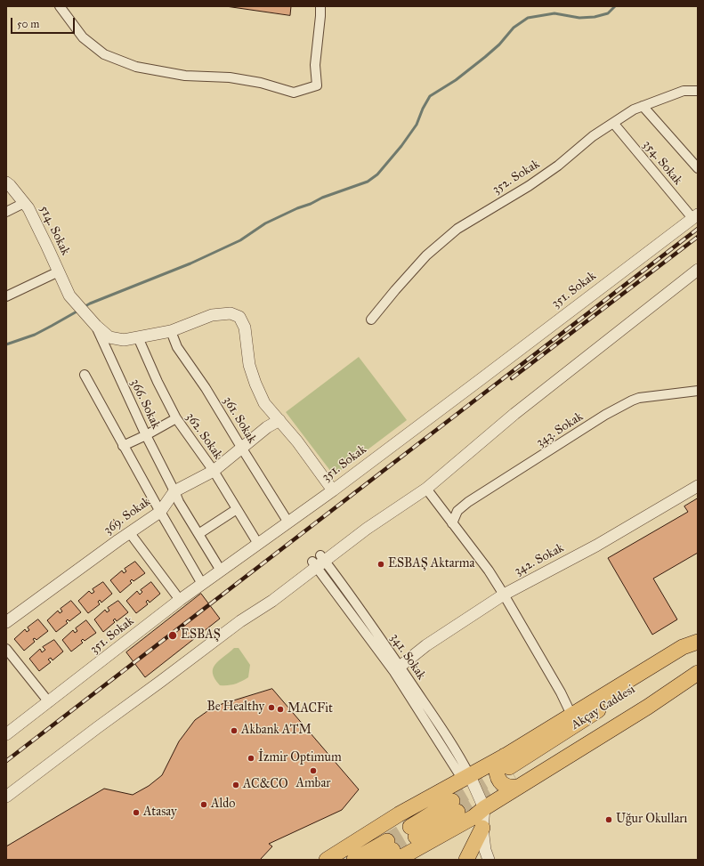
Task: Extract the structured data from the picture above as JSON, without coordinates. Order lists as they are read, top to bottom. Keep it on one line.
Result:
{"streets":{"highway":["Akçay Caddesi"],"street":["354. Sokak","352. Sokak","514. Sokak","351. Sokak","366. Sokak","361. Sokak","343. Sokak","362. Sokak","369. Sokak","342. Sokak","341. Sokak"]},"crossings":[["354. Sokak","352. Sokak"],["354. Sokak","351. Sokak"],["514. Sokak","351. Sokak"],["514. Sokak","366. Sokak"],["514. Sokak","361. Sokak"],["514. Sokak","362. Sokak"],["514. Sokak","369. Sokak"],["351. Sokak","366. Sokak"],["351. Sokak","361. Sokak"],["351. Sokak","362. Sokak"],["366. Sokak","369. Sokak"],["361. Sokak","369. Sokak"],["362. Sokak","369. Sokak"],["342. Sokak","341. Sokak"]],"places":["ESBAŞ Aktarma","ESBAŞ","Be Healthy","MACFit","Akbank ATM","İzmir Optimum","Ambar","AC&CO","Aldo","Atasay","Uğur Okulları"],"scale_bar":"50 m"}
